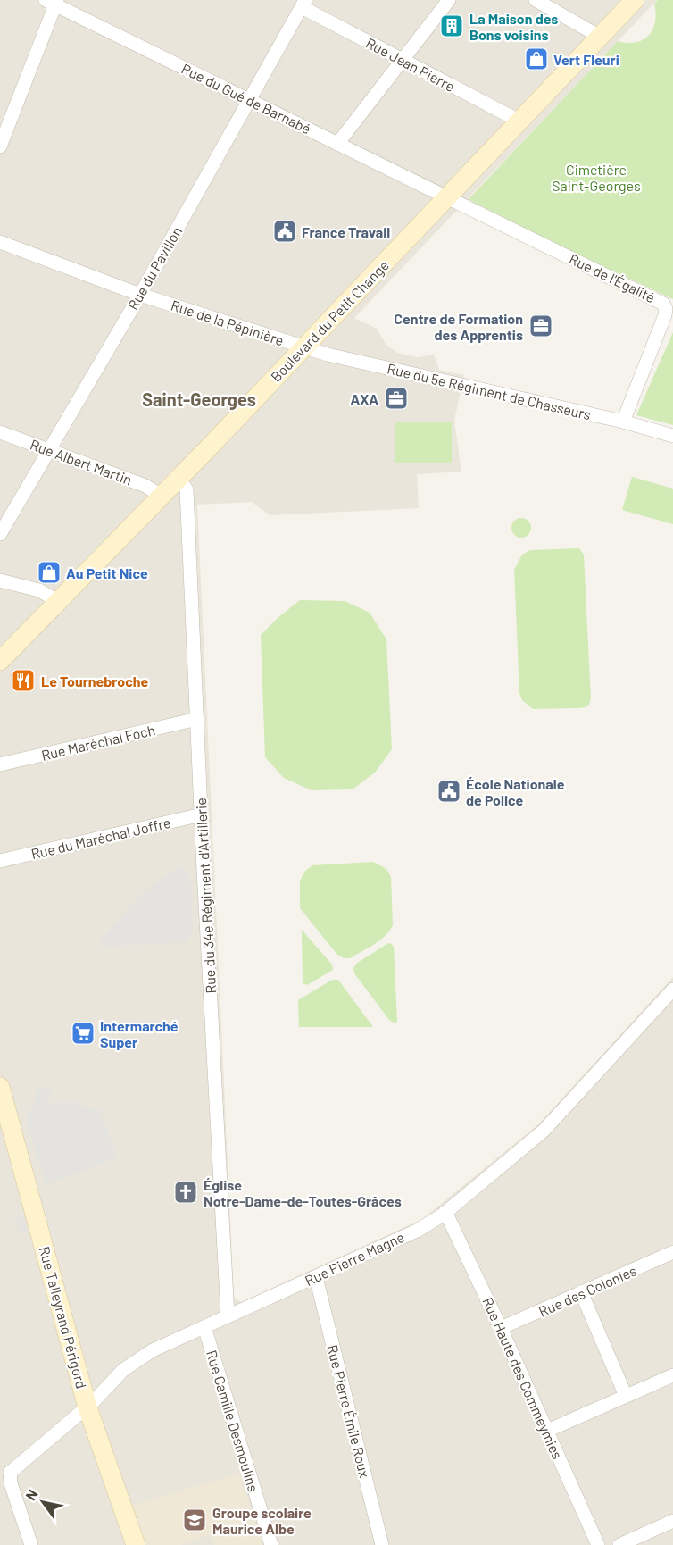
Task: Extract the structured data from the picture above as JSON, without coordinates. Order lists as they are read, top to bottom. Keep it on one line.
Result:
{"streets":{"main road":["Boulevard du Petit Change","Rue Talleyrand Périgord"],"street":["Rue Jean Pierre","Rue du Gué de Barnabé","Rue du Pavillon","Rue de l'Égalité","Rue de la Pépinière","Rue du 5e Régiment de Chasseurs","Rue Albert Martin","Rue Maréchal Foch","Rue du Maréchal Joffre","Rue du 34e Régiment d'Artillerie","Rue Pierre Magne","Rue des Colonies","Rue Haute des Commeymies","Rue Pierre Émile Roux","Rue Camille Desmoulins"]},"crossings":[["Rue Jean Pierre","Rue du Pavillon"],["Rue Jean Pierre","Boulevard du Petit Change"],["Rue du Gué de Barnabé","Rue du Pavillon"],["Rue du Gué de Barnabé","Rue de l'Égalité"],["Rue du Gué de Barnabé","Boulevard du Petit Change"],["Rue du Pavillon","Rue de la Pépinière"],["Rue du Pavillon","Rue Albert Martin"],["Rue de l'Égalité","Boulevard du Petit Change"],["Rue de l'Égalité","Rue du 5e Régiment de Chasseurs"],["Boulevard du Petit Change","Rue de la Pépinière"],["Boulevard du Petit Change","Rue du 5e Régiment de Chasseurs"],["Boulevard du Petit Change","Rue Albert Martin"],["Boulevard du Petit Change","Rue du 34e Régiment d'Artillerie"],["Rue de la Pépinière","Rue du 5e Régiment de Chasseurs"],["Rue Maréchal Foch","Rue du 34e Régiment d'Artillerie"],["Rue du Maréchal Joffre","Rue du 34e Régiment d'Artillerie"],["Rue du 34e Régiment d'Artillerie","Rue Pierre Magne"],["Rue Pierre Magne","Rue Talleyrand Périgord"],["Rue Pierre Magne","Rue Haute des Commeymies"],["Rue Pierre Magne","Rue Pierre Émile Roux"],["Rue Pierre Magne","Rue Camille Desmoulins"],["Rue des Colonies","Rue Haute des Commeymies"]],"districts":["Saint-Georges"],"parks":["Cimetière Saint-Georges"],"places":{"building":["La Maison des Bons voisins"],"shop":["Vert Fleuri","Au Petit Nice"],"public building":["France Travail","École Nationale de Police"],"office":["Centre de Formation des Apprentis","AXA"],"restaurant":["Le Tournebroche"],"supermarket":["Intermarché Super"],"church":["Église Notre-Dame-de-Toutes-Grâces"],"school or university":["Groupe scolaire Maurice Albe"]},"north":"top left"}
